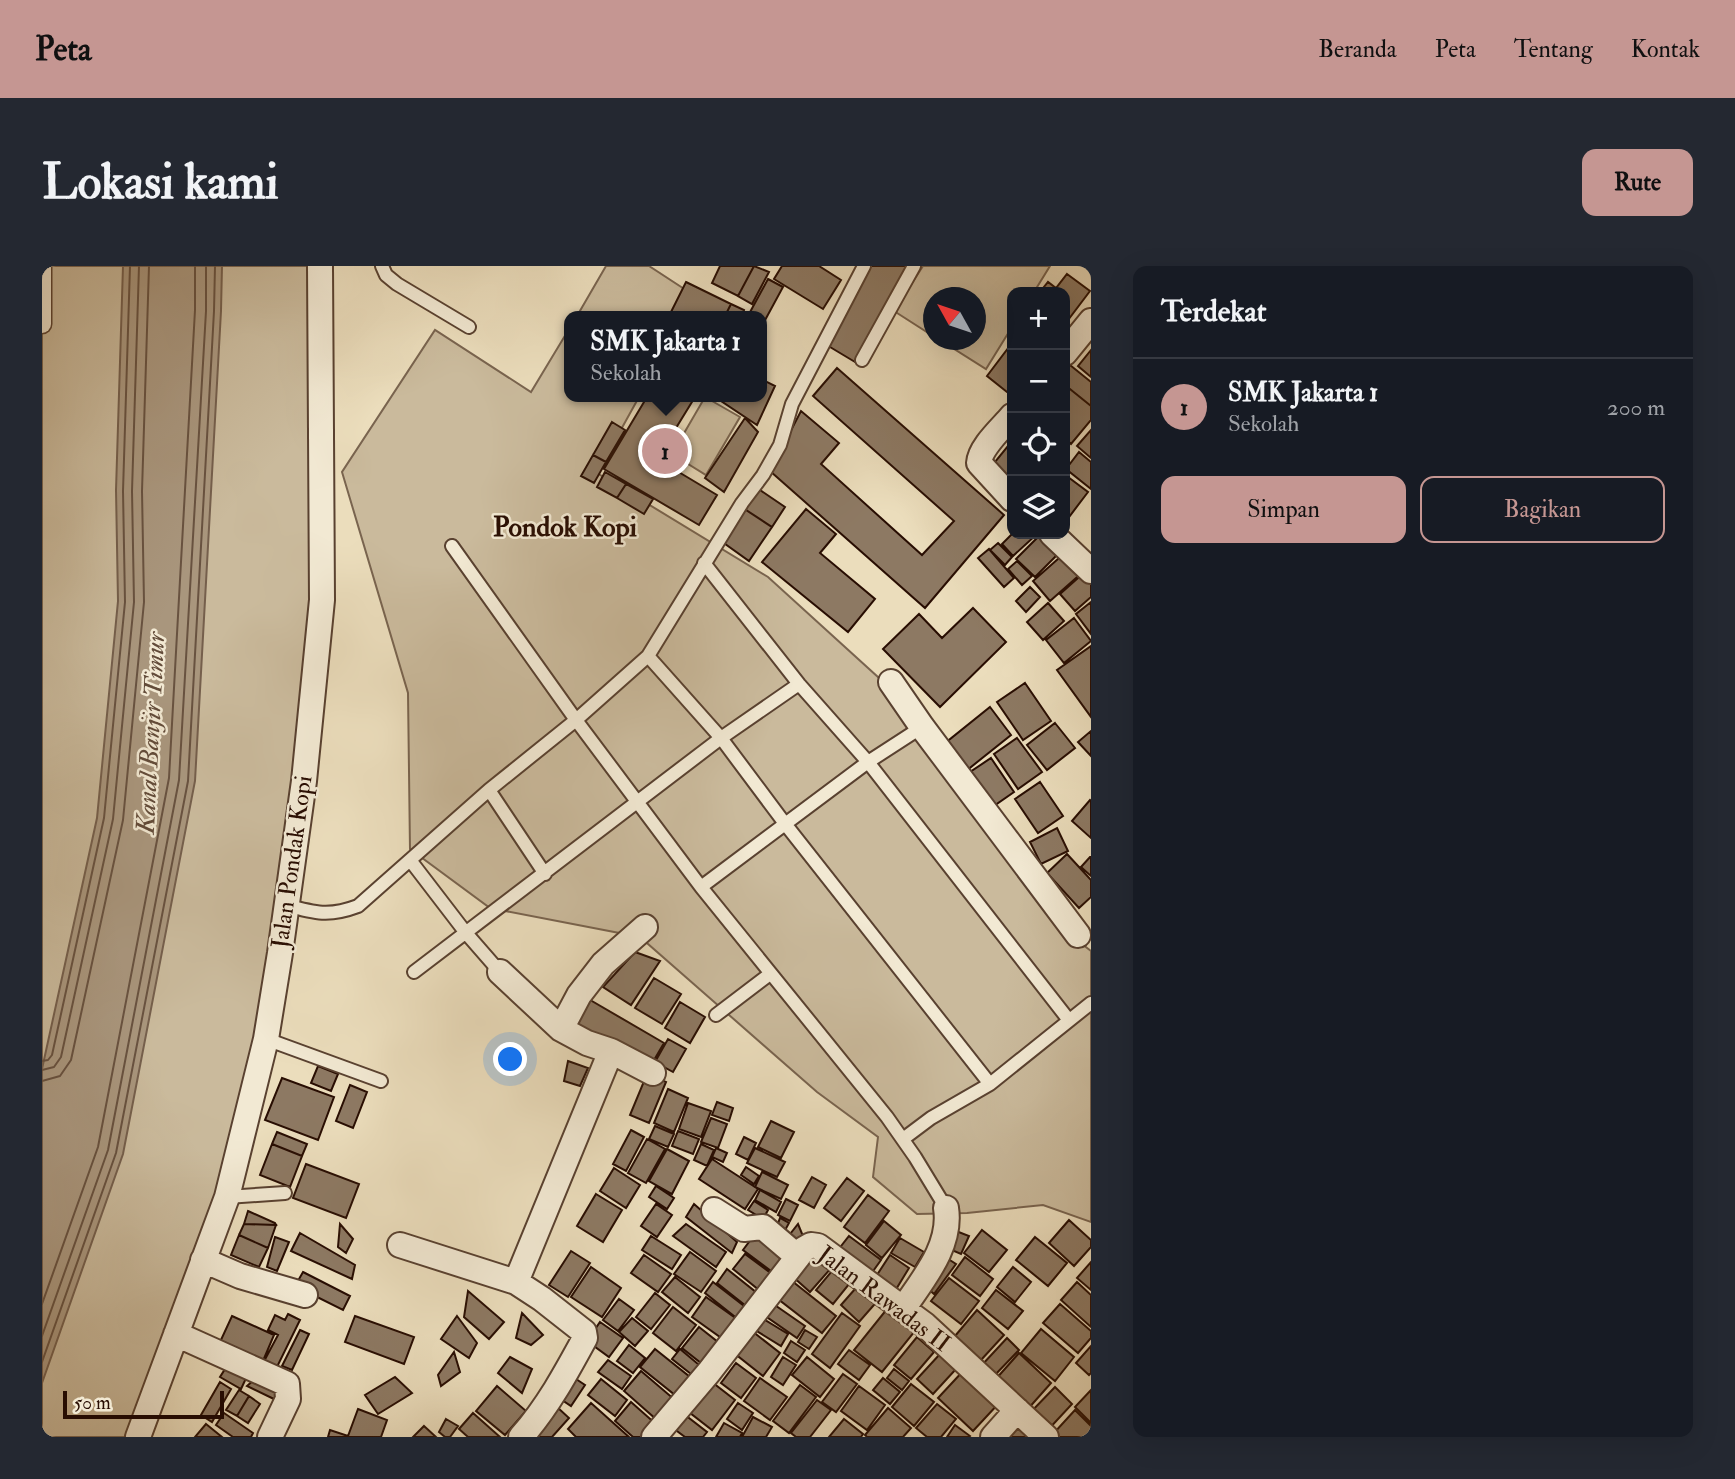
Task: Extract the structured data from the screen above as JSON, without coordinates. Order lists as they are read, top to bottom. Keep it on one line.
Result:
{"streets":{"street":["Jalan Pondak Kopi","Jalan Rawadas II"]},"districts":["Pondok Kopi"],"water":["Kanal Banjir Timur"],"scale_bar":"50 m","north":"top left","page":{"header":"Peta","nav":["Beranda","Peta","Tentang","Kontak"],"buttons":["Rute",["Simpan","Bagikan"]],"title":"Lokasi kami","heading":"Terdekat","map_buttons":["+","−"],"popup":["SMK Jakarta 1","Sekolah"],"list":[{"mark":"1","name":"SMK Jakarta 1","note":"Sekolah","value":"200 m"}],"pins":"1","scale":"50 m"}}
